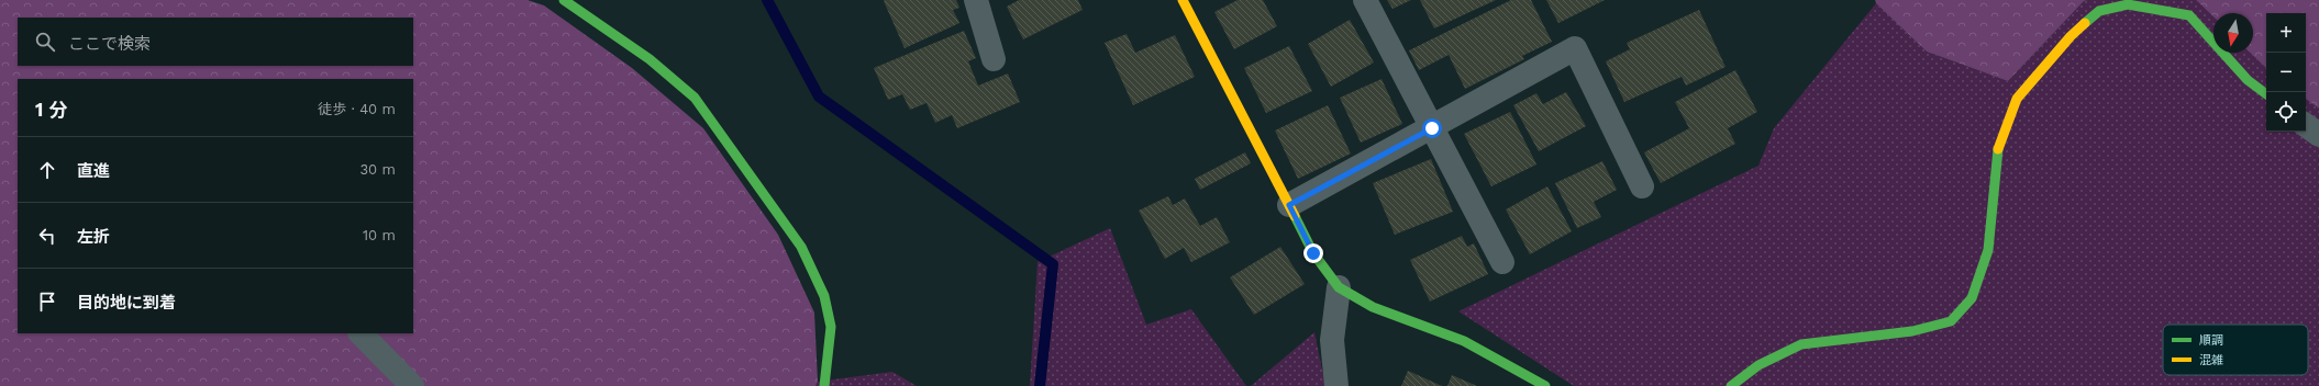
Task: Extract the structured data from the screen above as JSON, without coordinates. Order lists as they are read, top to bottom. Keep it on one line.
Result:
{"legend":["順調","混雑"],"north":"bottom","page":{"map_buttons":["+","−"],"search":"ここで検索","heading":["1 分","徒歩 · 40 m"],"list":[["直進","30 m"],["左折","10 m"],"目的地に到着"]}}
